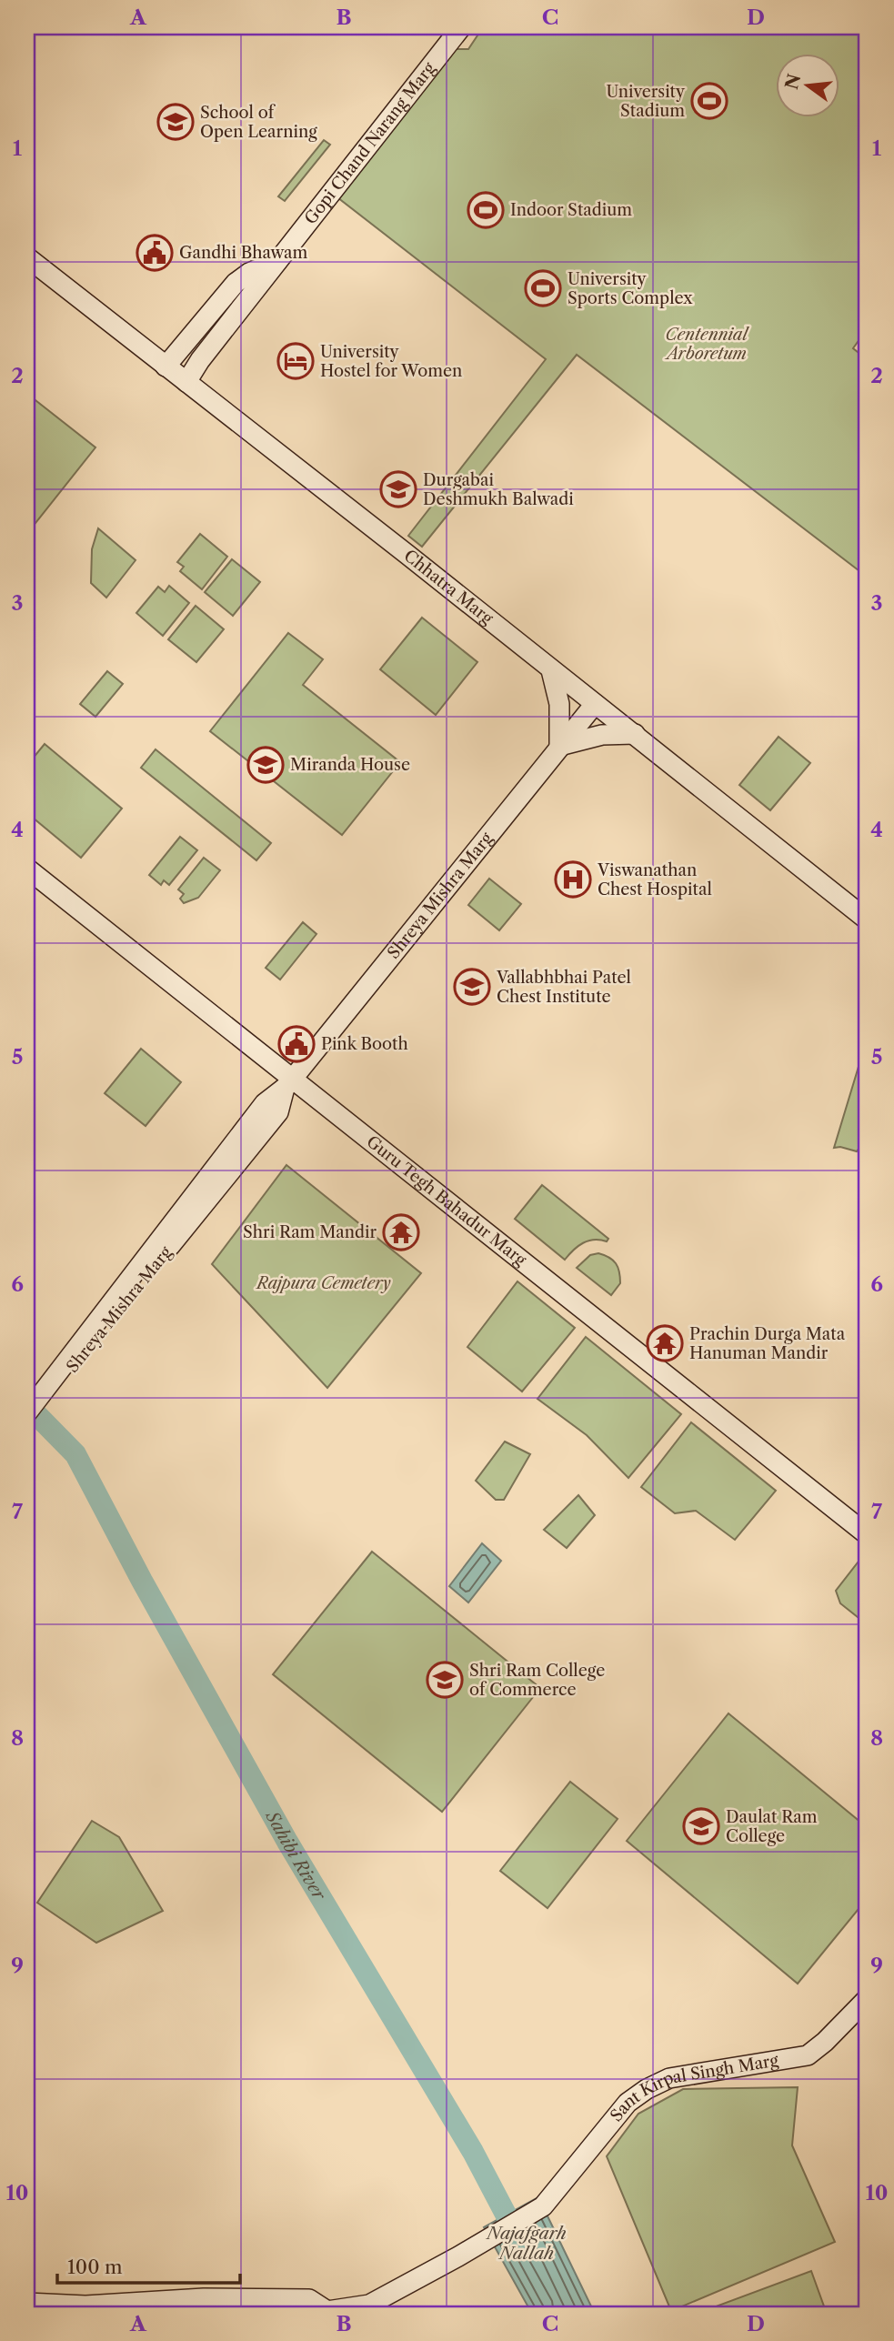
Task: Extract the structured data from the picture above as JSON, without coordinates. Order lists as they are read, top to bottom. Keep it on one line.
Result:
{"streets":{"street":["Gopi Chand Narang Marg","Chhatra Marg","Shreya Mishra Marg","Guru Tegh Bahadur Marg","Sant Kirpal Singh Marg"]},"crossings":[["Gopi Chand Narang Marg","Chhatra Marg"],["Chhatra Marg","Shreya Mishra Marg"],["Shreya Mishra Marg","Guru Tegh Bahadur Marg"]],"water":["Sahibi River","Najafgarh Nallah"],"parks":["Centennial Arboretum","Rajpura Cemetery"],"places":{"sports":["University Stadium","Indoor Stadium","University Sports Complex"],"school or university":["School of Open Learning","Durgabai Deshmukh Balwadi","Miranda House","Vallabhbhai Patel Chest Institute","Shri Ram College of Commerce","Daulat Ram College"],"public building":["Gandhi Bhawam","Pink Booth"],"hotel":["University Hostel for Women"],"hospital":["Viswanathan Chest Hospital"],"temple":["Shri Ram Mandir","Prachin Durga Mata Hanuman Mandir"]},"scale_bar":"100 m","north":"left","grid":{"columns":["A","B","C","D"],"rows":["1","2","3","4","5","6","7","8","9","10"]}}
